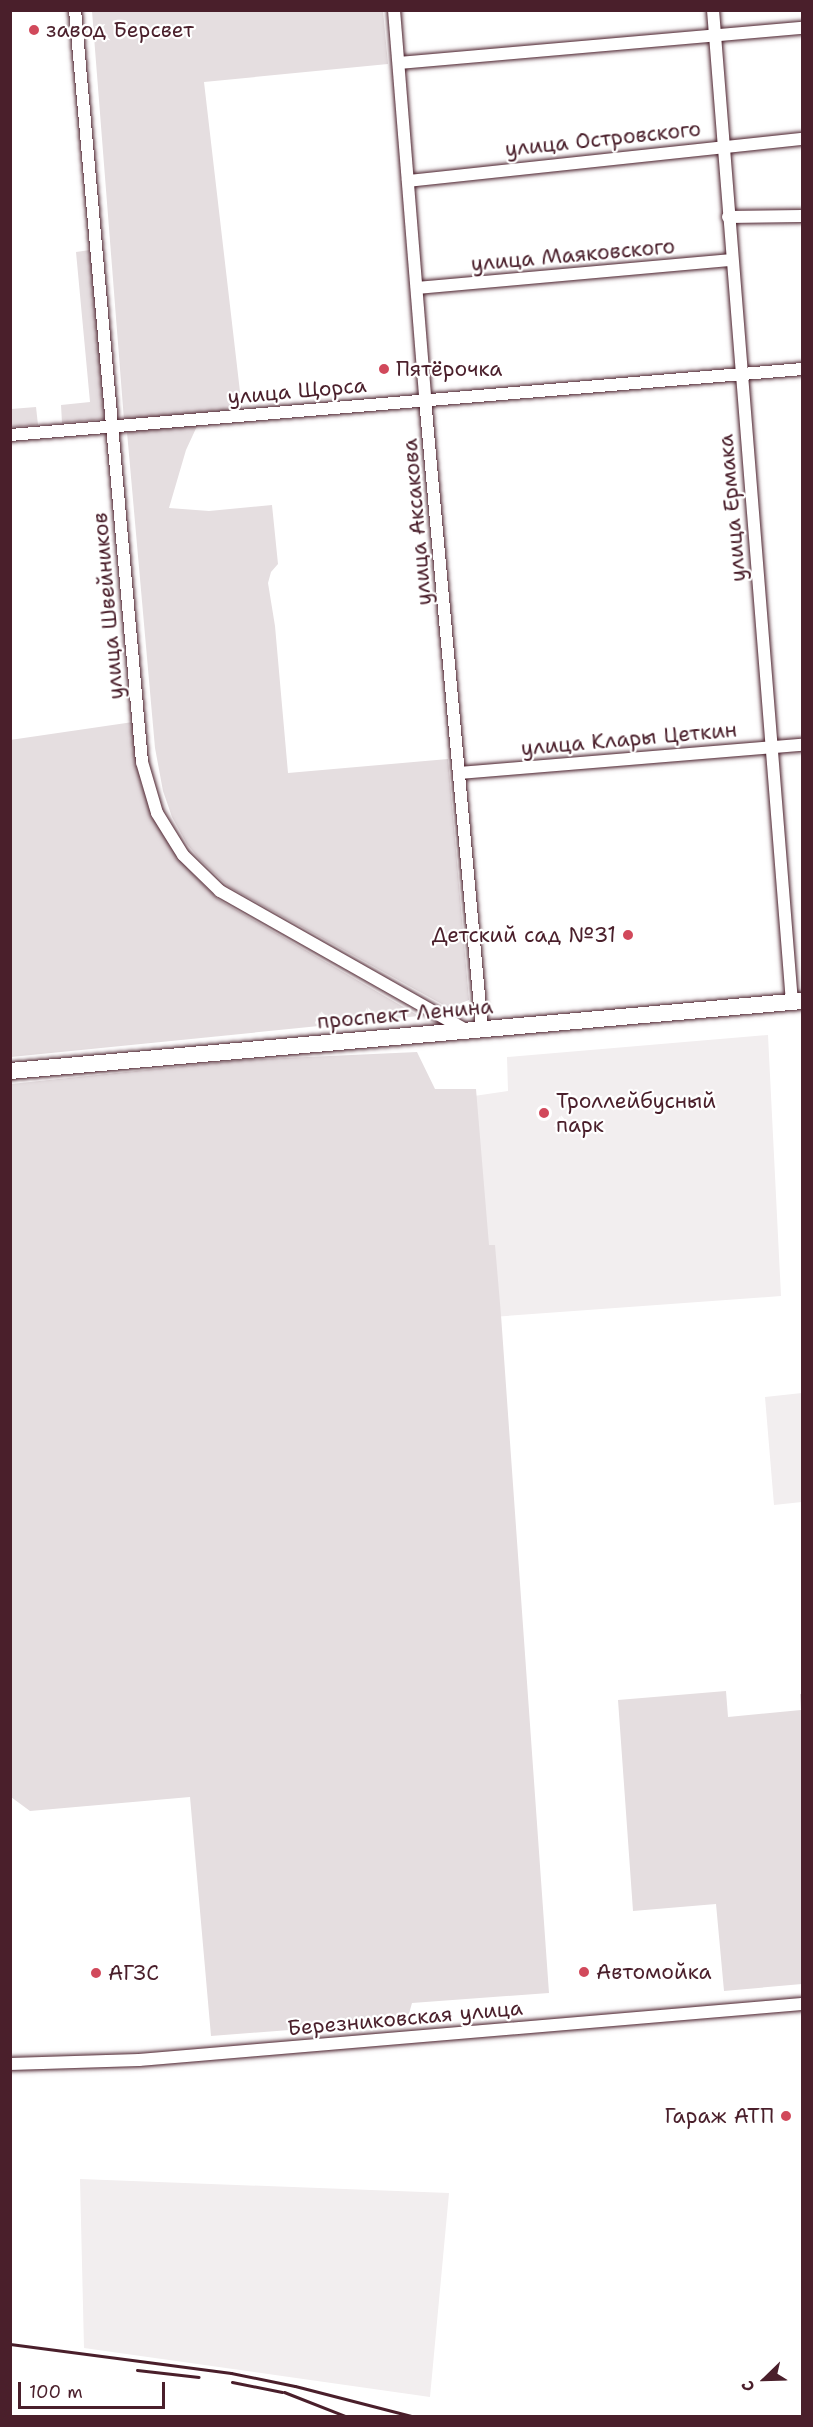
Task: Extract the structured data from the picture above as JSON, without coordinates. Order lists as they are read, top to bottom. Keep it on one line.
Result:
{"streets":{"main road":["проспект Ленина"],"street":["улица Островского","улица Маяковского","улица Щорса","улица Ермака","улица Аксакова","улица Швейников","улица Клары Цеткин","Березниковская улица"]},"crossings":[["улица Островского","улица Ермака"],["улица Островского","улица Аксакова"],["улица Маяковского","улица Ермака"],["улица Маяковского","улица Аксакова"],["улица Щорса","улица Ермака"],["улица Щорса","улица Аксакова"],["улица Щорса","улица Швейников"],["улица Ермака","улица Клары Цеткин"],["улица Ермака","проспект Ленина"],["улица Аксакова","улица Швейников"],["улица Аксакова","улица Клары Цеткин"],["улица Аксакова","проспект Ленина"],["улица Швейников","проспект Ленина"]],"places":["завод Берсвет","Пятёрочка","Детский сад №31","Троллейбусный парк","Автомойка","АГЗС","Гараж АТП"],"scale_bar":"100 m","north":"bottom left"}
